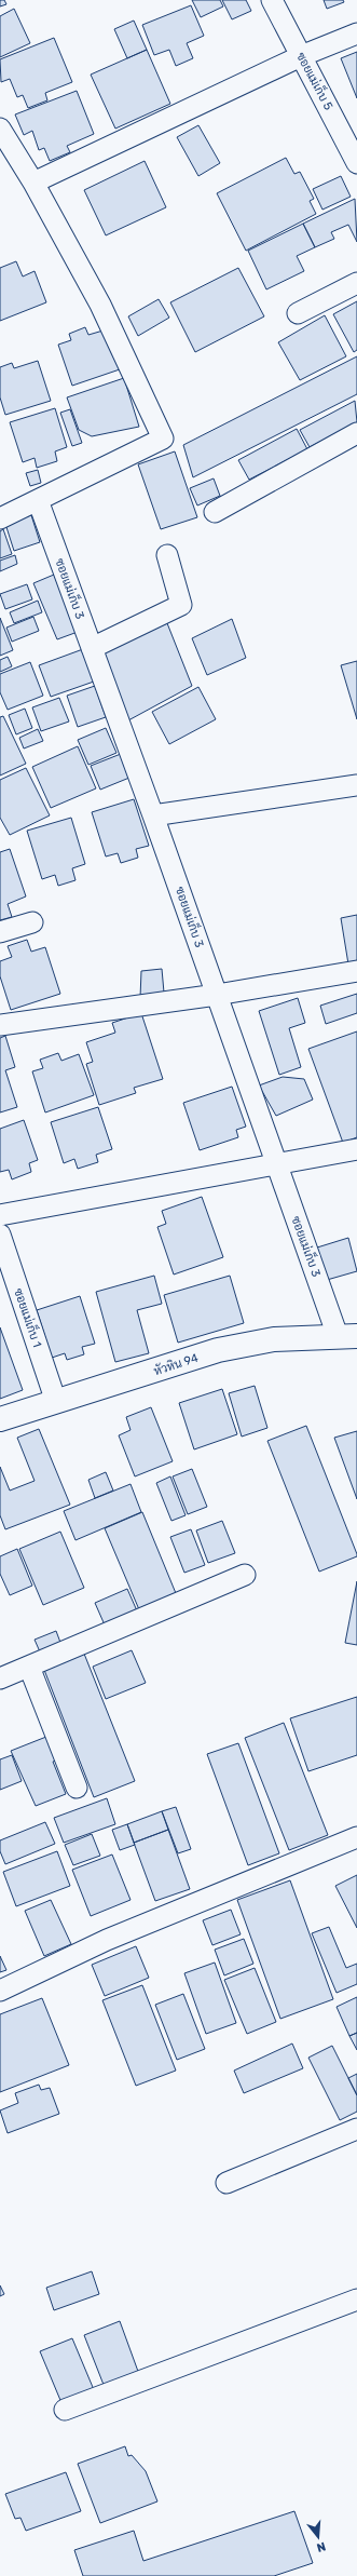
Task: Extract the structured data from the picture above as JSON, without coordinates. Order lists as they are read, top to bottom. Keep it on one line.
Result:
{"streets":{"street":["ซอยแม่เก็บ 5","ซอยแม่เก็บ 3","ซอยแม่เก็บ 1","หัวหิน 94"]},"crossings":[["ซอยแม่เก็บ 3","หัวหิน 94"],["ซอยแม่เก็บ 1","หัวหิน 94"]],"north":"bottom"}
